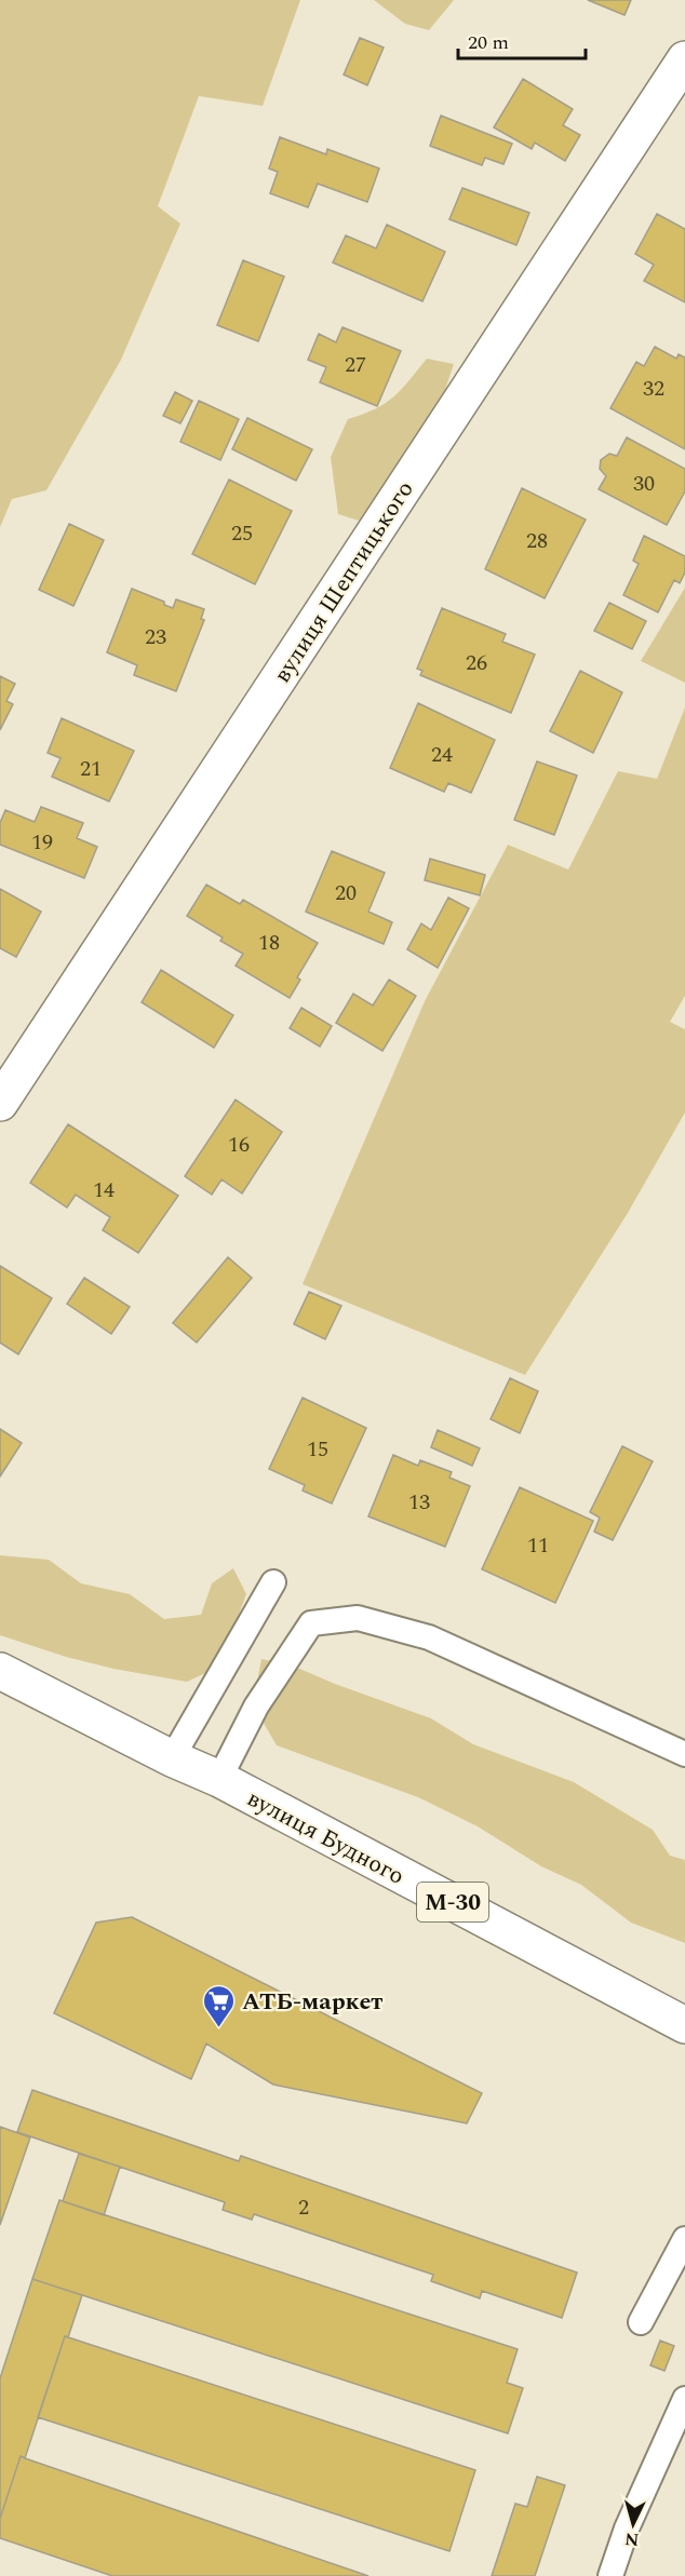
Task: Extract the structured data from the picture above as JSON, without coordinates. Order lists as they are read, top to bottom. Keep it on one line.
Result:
{"streets":{"main road":["вулиця Шептицького","вулиця Будного","М-30"]},"places":{"supermarket":["АТБ-маркет"]},"house_numbers":["27","32","30","25","28","23","26","24","21","19","20","18","16","14","15","13","11","2"],"scale_bar":"20 m","north":"bottom"}
